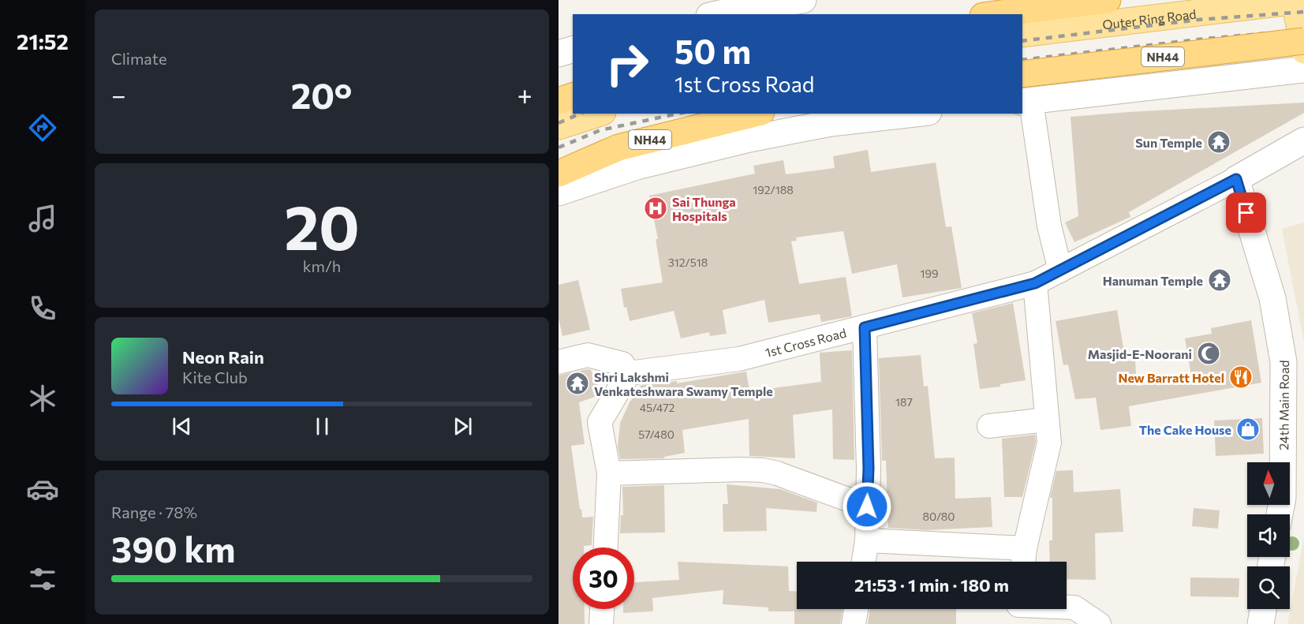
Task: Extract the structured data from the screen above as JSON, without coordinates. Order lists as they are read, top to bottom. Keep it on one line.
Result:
{"streets":{"highway":["Outer Ring Road","NH44"],"street":["1st Cross Road","24th Main Road"]},"crossings":[["Outer Ring Road","NH44"],["1st Cross Road","24th Main Road"]],"places":{"temple":["Sun Temple","Hanuman Temple","Shri Lakshmi Venkateshwara Swamy Temple"],"hospital":["Sai Thunga Hospitals"],"mosque":["Masjid-E-Noorani"],"restaurant":["New Barratt Hotel"],"shop":["The Cake House"]},"house_numbers":["192/188","312/518","199","187","45/472","57/480","80/80"],"north":"top","page":{"tabs":"21:52","tile":["Climate",["20","km/h"],["Range · 78%","390 km"]],"turn":["50 m","1st Cross Road"],"heat":["−","20°","+"],"song":["Neon Rain","Kite Club"],"limit":"30","trip":"21:53 · 1 min · 180 m"}}
